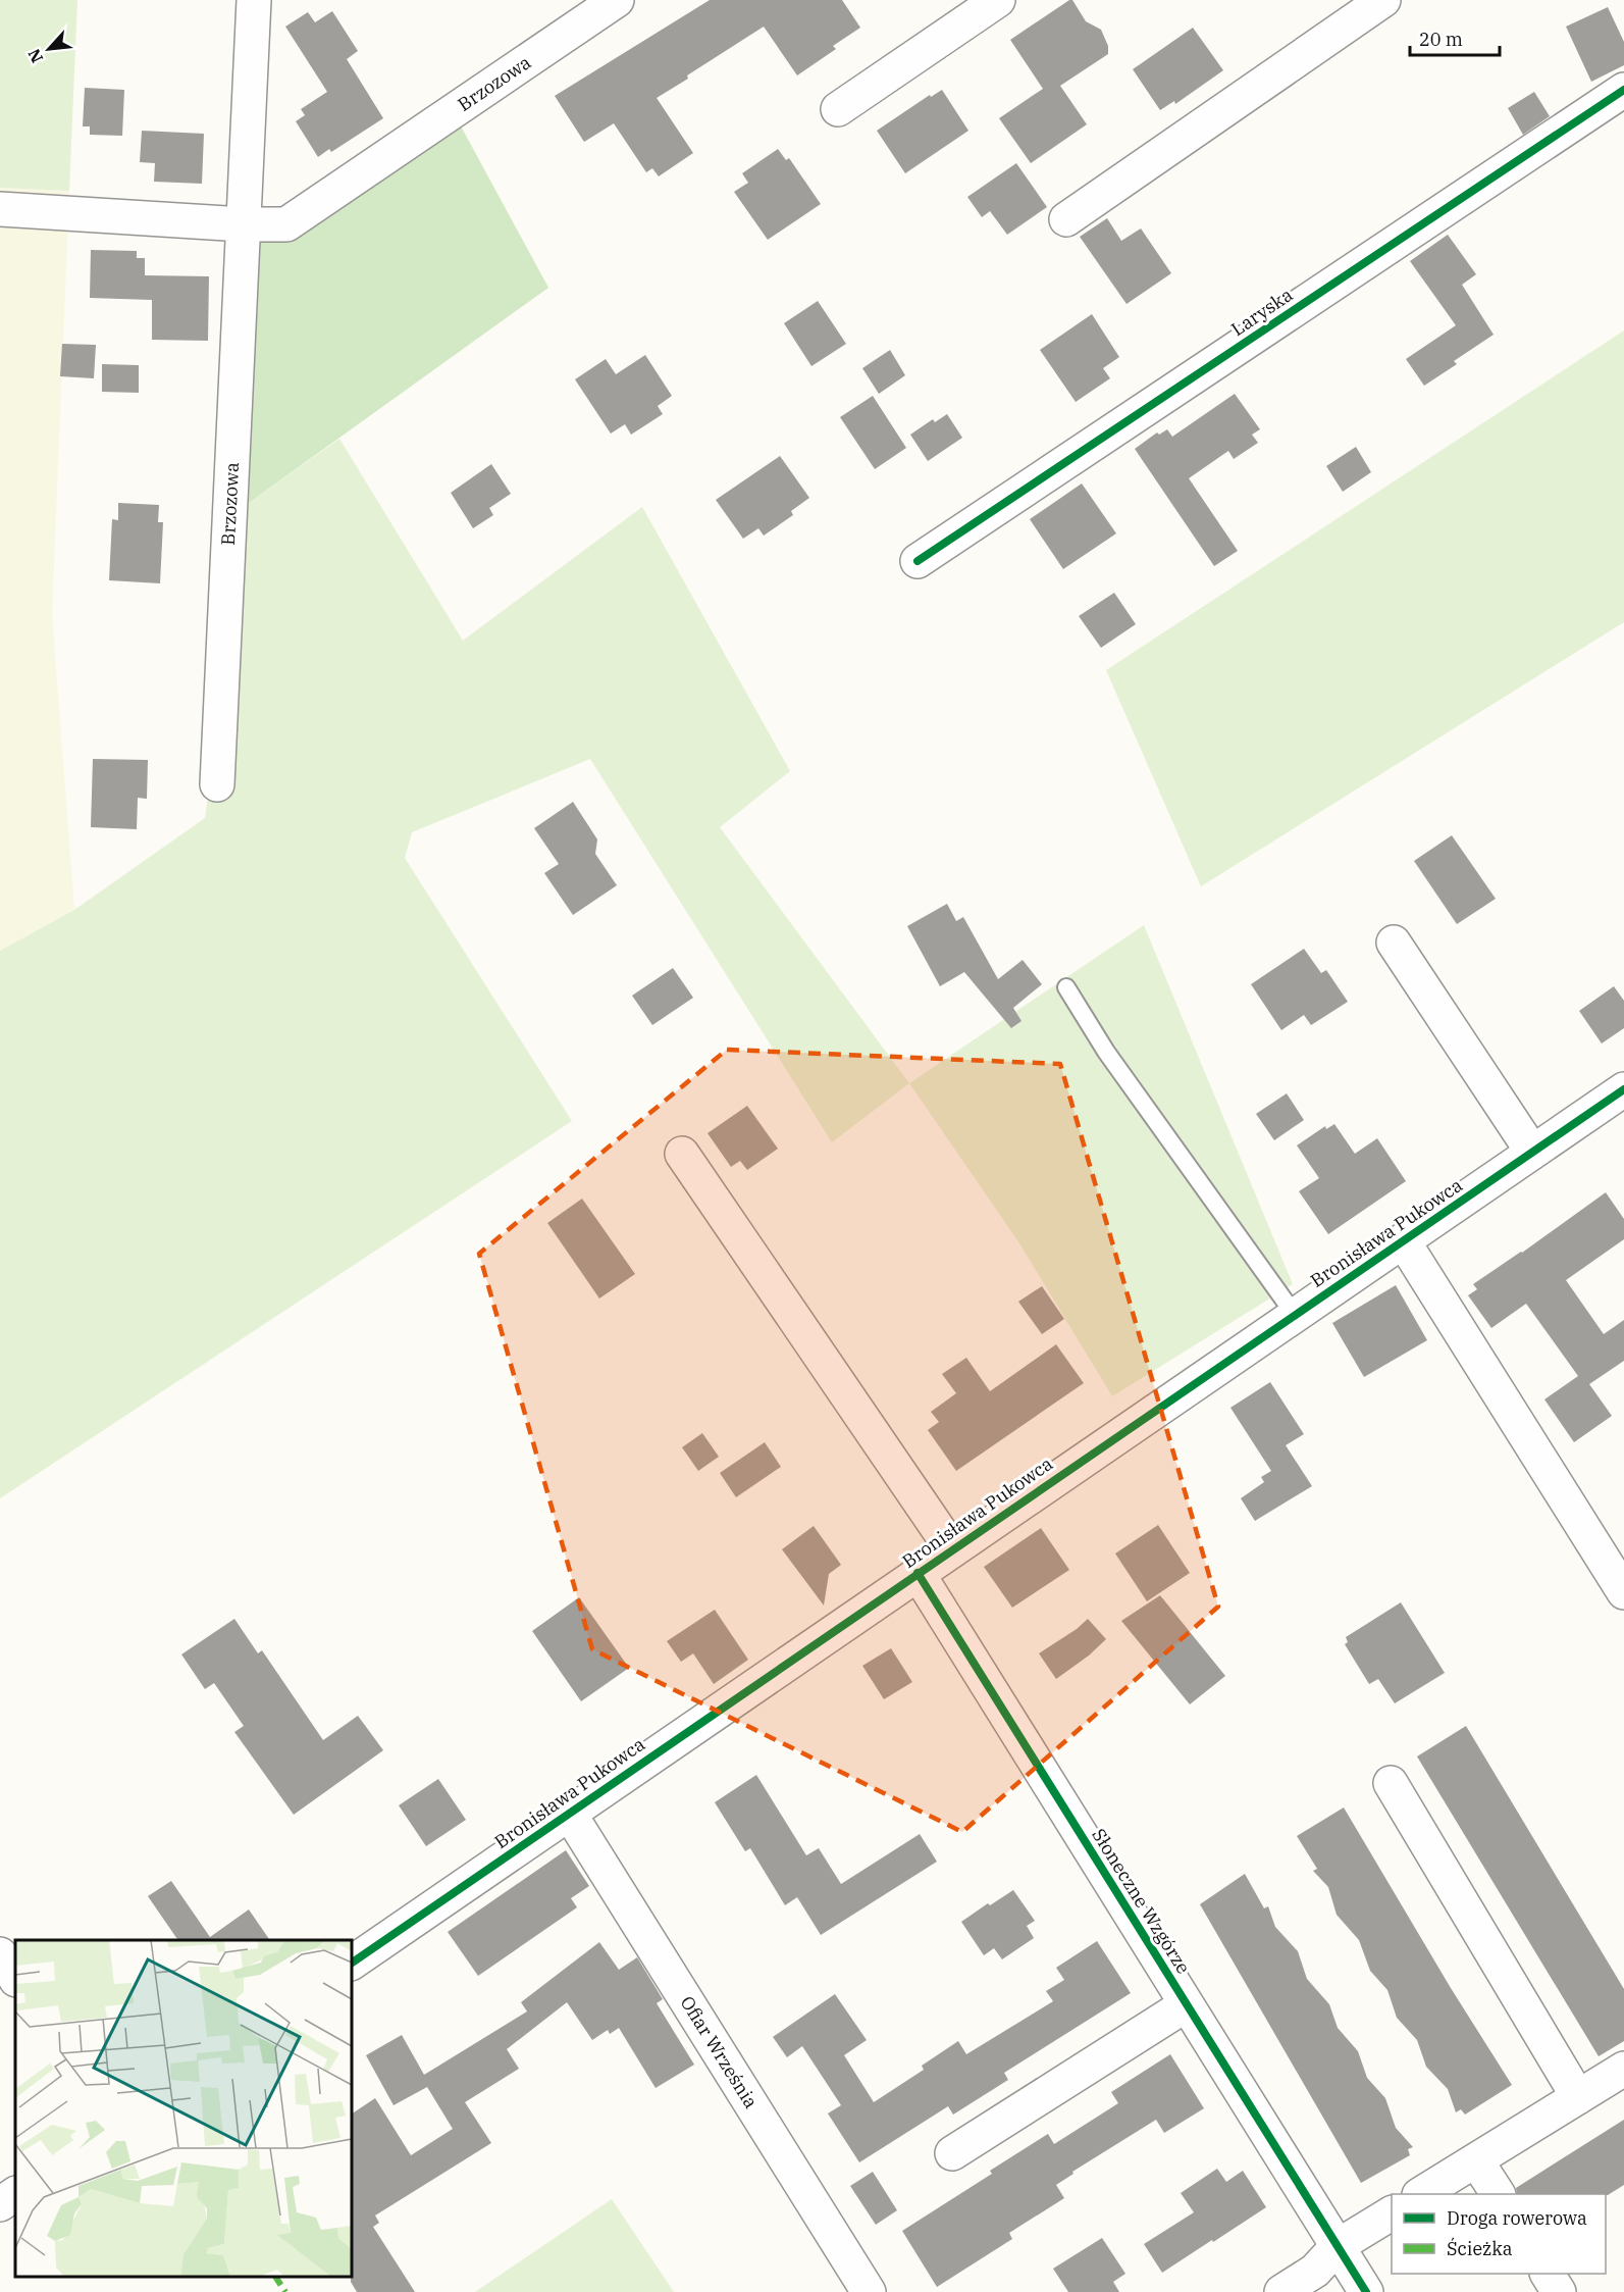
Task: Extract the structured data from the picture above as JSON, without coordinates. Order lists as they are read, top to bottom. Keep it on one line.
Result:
{"streets":{"street":["Brzozowa","Laryska","Bronisława Pukowca","Słoneczne Wzgórze","Ofiar Września"]},"crossings":[["Bronisława Pukowca","Słoneczne Wzgórze"],["Bronisława Pukowca","Ofiar Września"]],"legend":["Droga rowerowa","Ścieżka"],"scale_bar":"20 m","north":"bottom left"}
